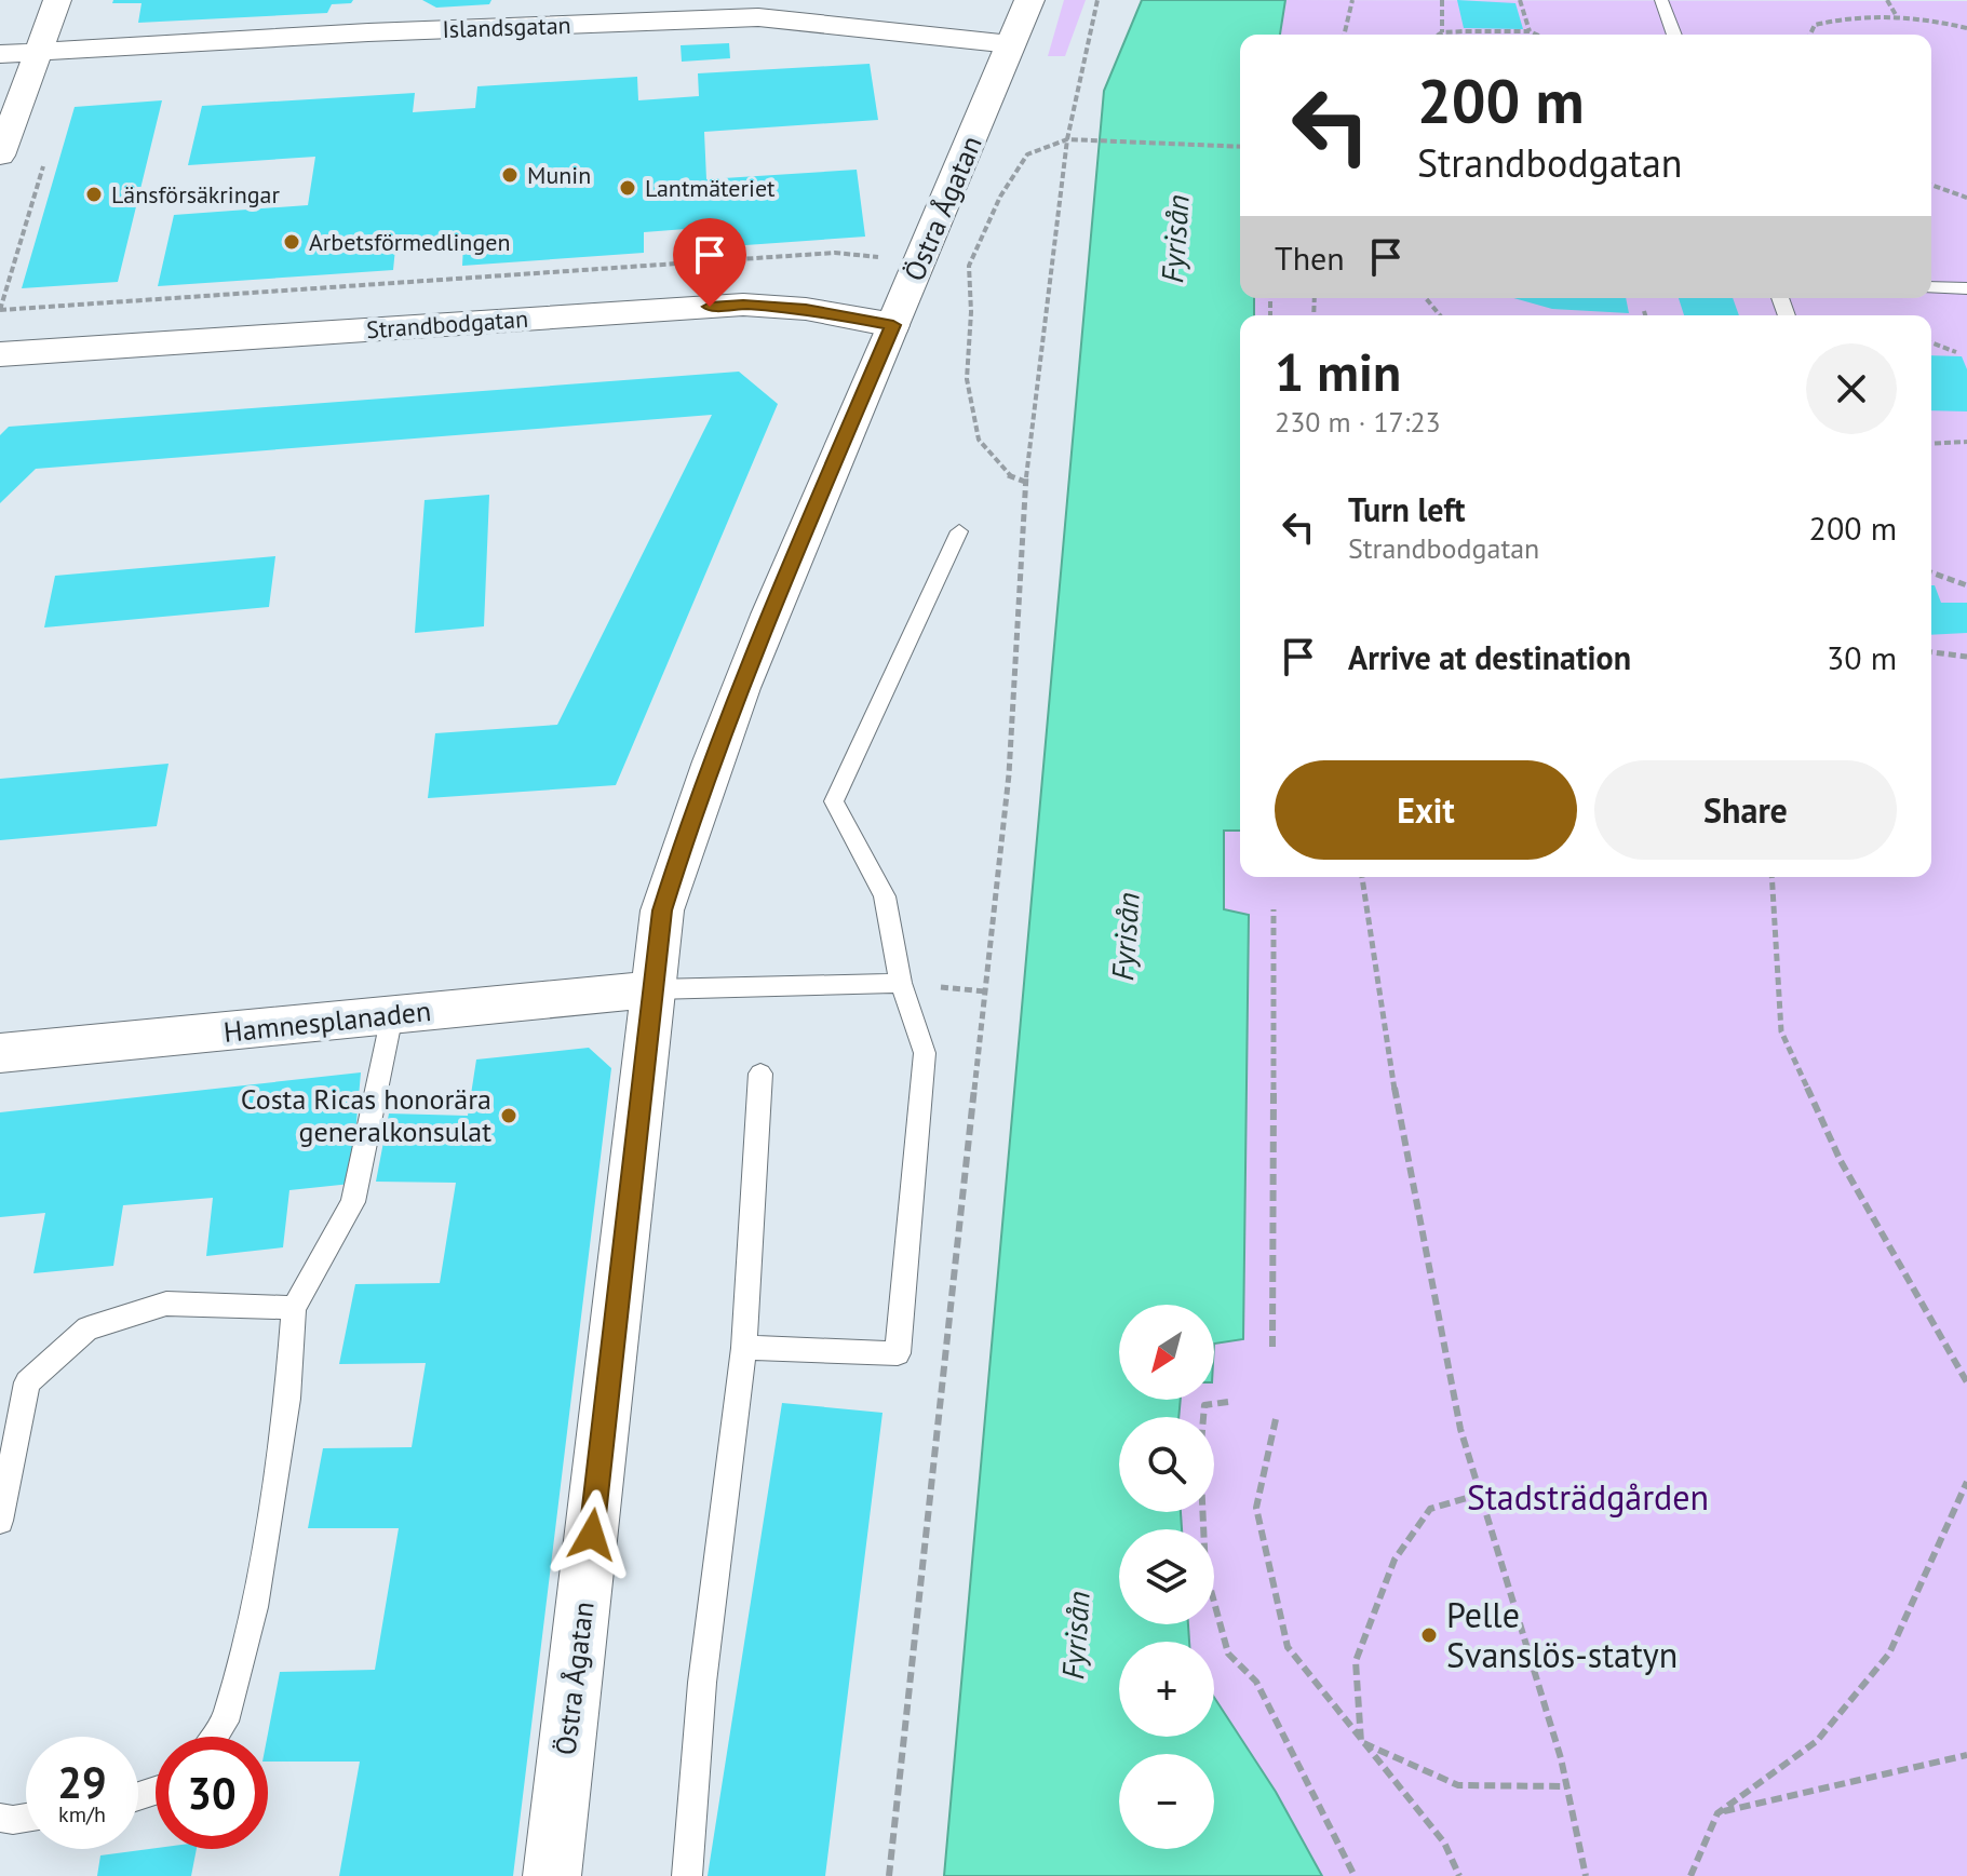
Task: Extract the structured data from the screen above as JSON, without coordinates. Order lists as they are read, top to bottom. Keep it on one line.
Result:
{"streets":{"street":["Islandsgatan","Östra Ågatan","Strandbodgatan","Hamnesplanaden"]},"crossings":[["Islandsgatan","Östra Ågatan"],["Östra Ågatan","Strandbodgatan"],["Östra Ågatan","Hamnesplanaden"]],"water":["Fyrisån"],"parks":["Stadsträdgården"],"places":["Munin","Lantmäteriet","Länsförsäkringar","Arbetsförmedlingen","Costa Ricas honorära generalkonsulat","Pelle Svanslös-statyn"],"north":"bottom left","page":{"turn":["200 m","Strandbodgatan"],"then":"Then","heading":["1 min","230 m · 17:23"],"list":[{"name":"Turn left","note":"Strandbodgatan","value":"200 m"},{"name":"Arrive at destination","value":"30 m"}],"buttons":["Exit","Share"],"map_buttons":["+","−"],"speed":"29 km/h","limit":"30"}}
